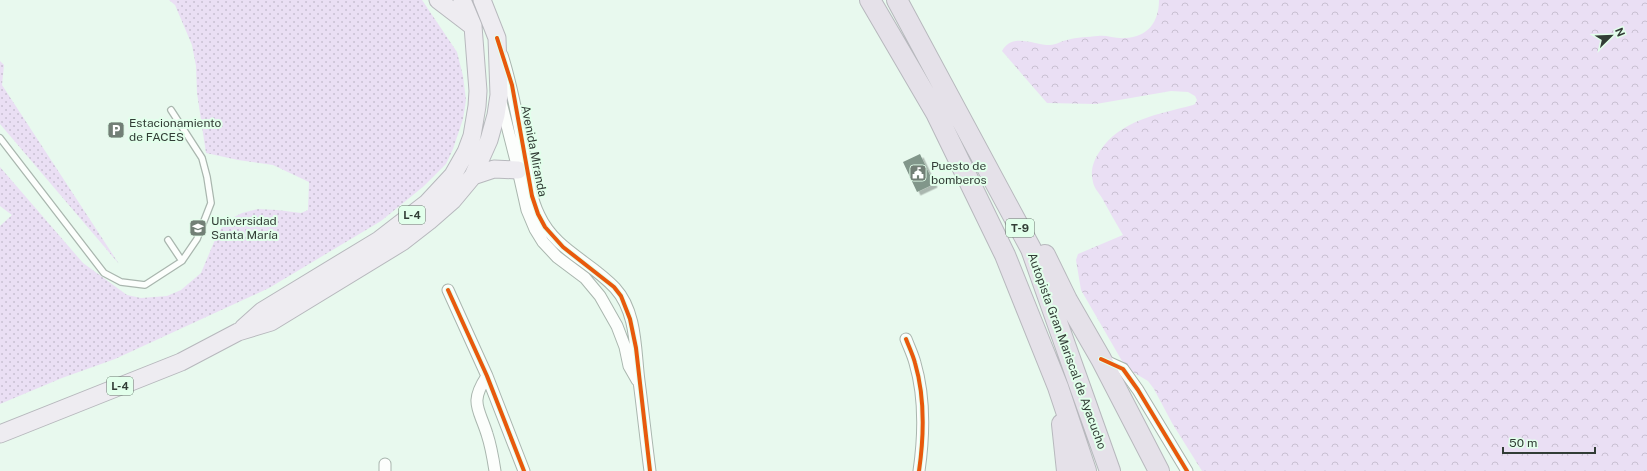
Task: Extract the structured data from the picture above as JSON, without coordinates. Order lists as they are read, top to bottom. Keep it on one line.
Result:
{"streets":{"highway":["T-9","Autopista Gran Mariscal de Ayacucho"],"main road":["L-4"],"street":["Avenida Miranda"]},"crossings":[["Avenida Miranda","L-4"]],"places":{"parking":["Estacionamiento de FACES"],"public building":["Puesto de bomberos"],"school or university":["Universidad Santa María"]},"scale_bar":"50 m","north":"top right"}
